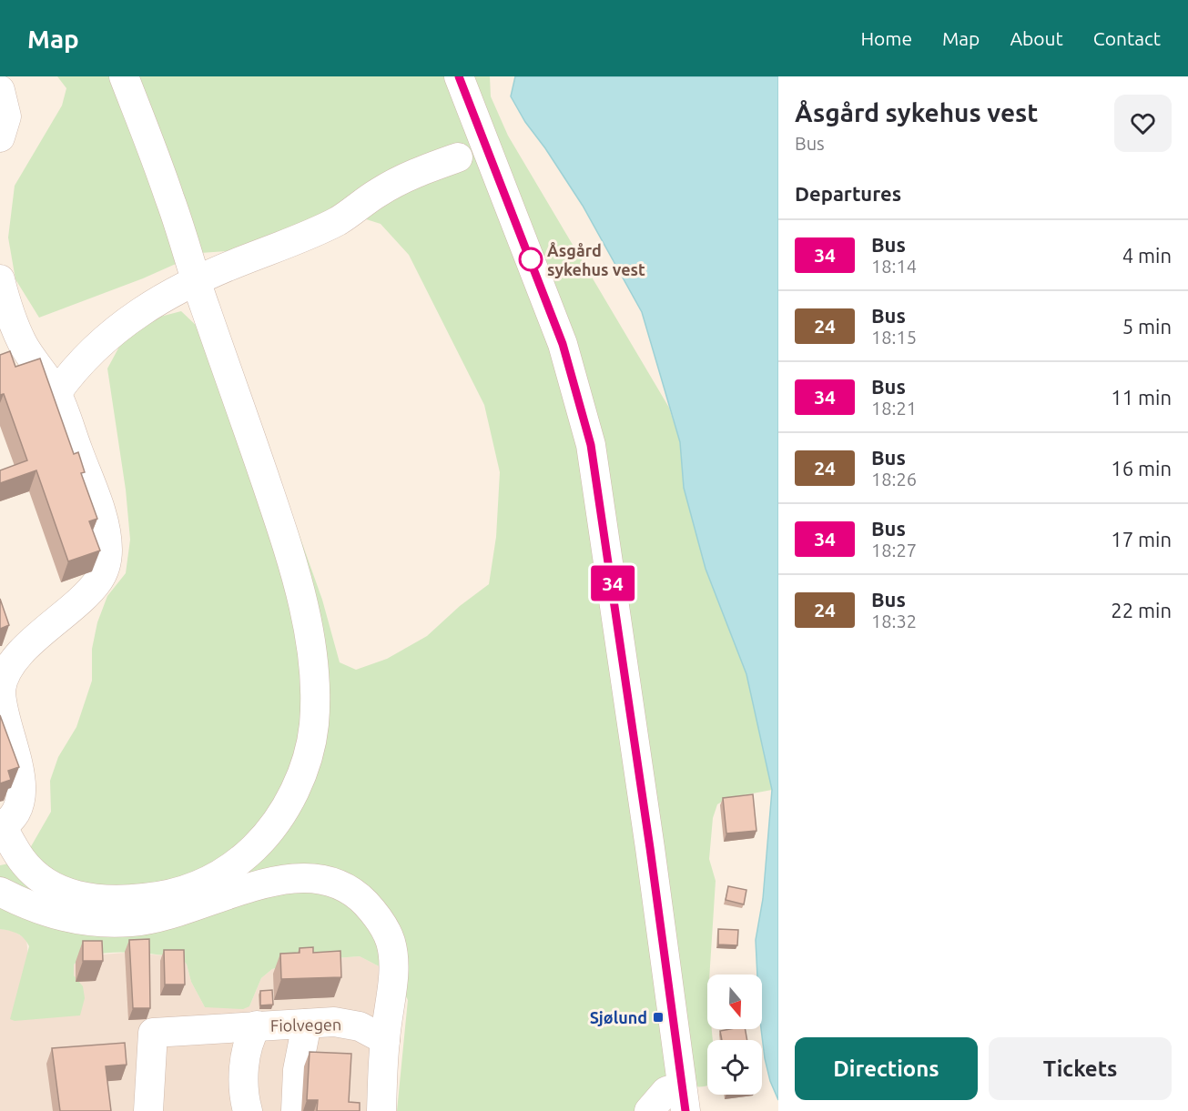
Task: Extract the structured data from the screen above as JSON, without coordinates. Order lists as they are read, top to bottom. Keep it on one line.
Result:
{"streets":{"street":["Fiolvegen"]},"places":{"other":["Åsgård sykehus vest"],"transit":["Sjølund"]},"lines":["bus line 34"],"north":"bottom","page":{"header":"Map","nav":["Home","Map","About","Contact"],"on_map":"34","heading":[["Åsgård sykehus vest","Bus"],"Departures"],"list":[{"mark":"34","name":"Bus","note":"18:14","value":"4 min"},{"mark":"24","name":"Bus","note":"18:15","value":"5 min"},{"mark":"34","name":"Bus","note":"18:21","value":"11 min"},{"mark":"24","name":"Bus","note":"18:26","value":"16 min"},{"mark":"34","name":"Bus","note":"18:27","value":"17 min"},{"mark":"24","name":"Bus","note":"18:32","value":"22 min"}],"buttons":["Directions","Tickets"]}}
